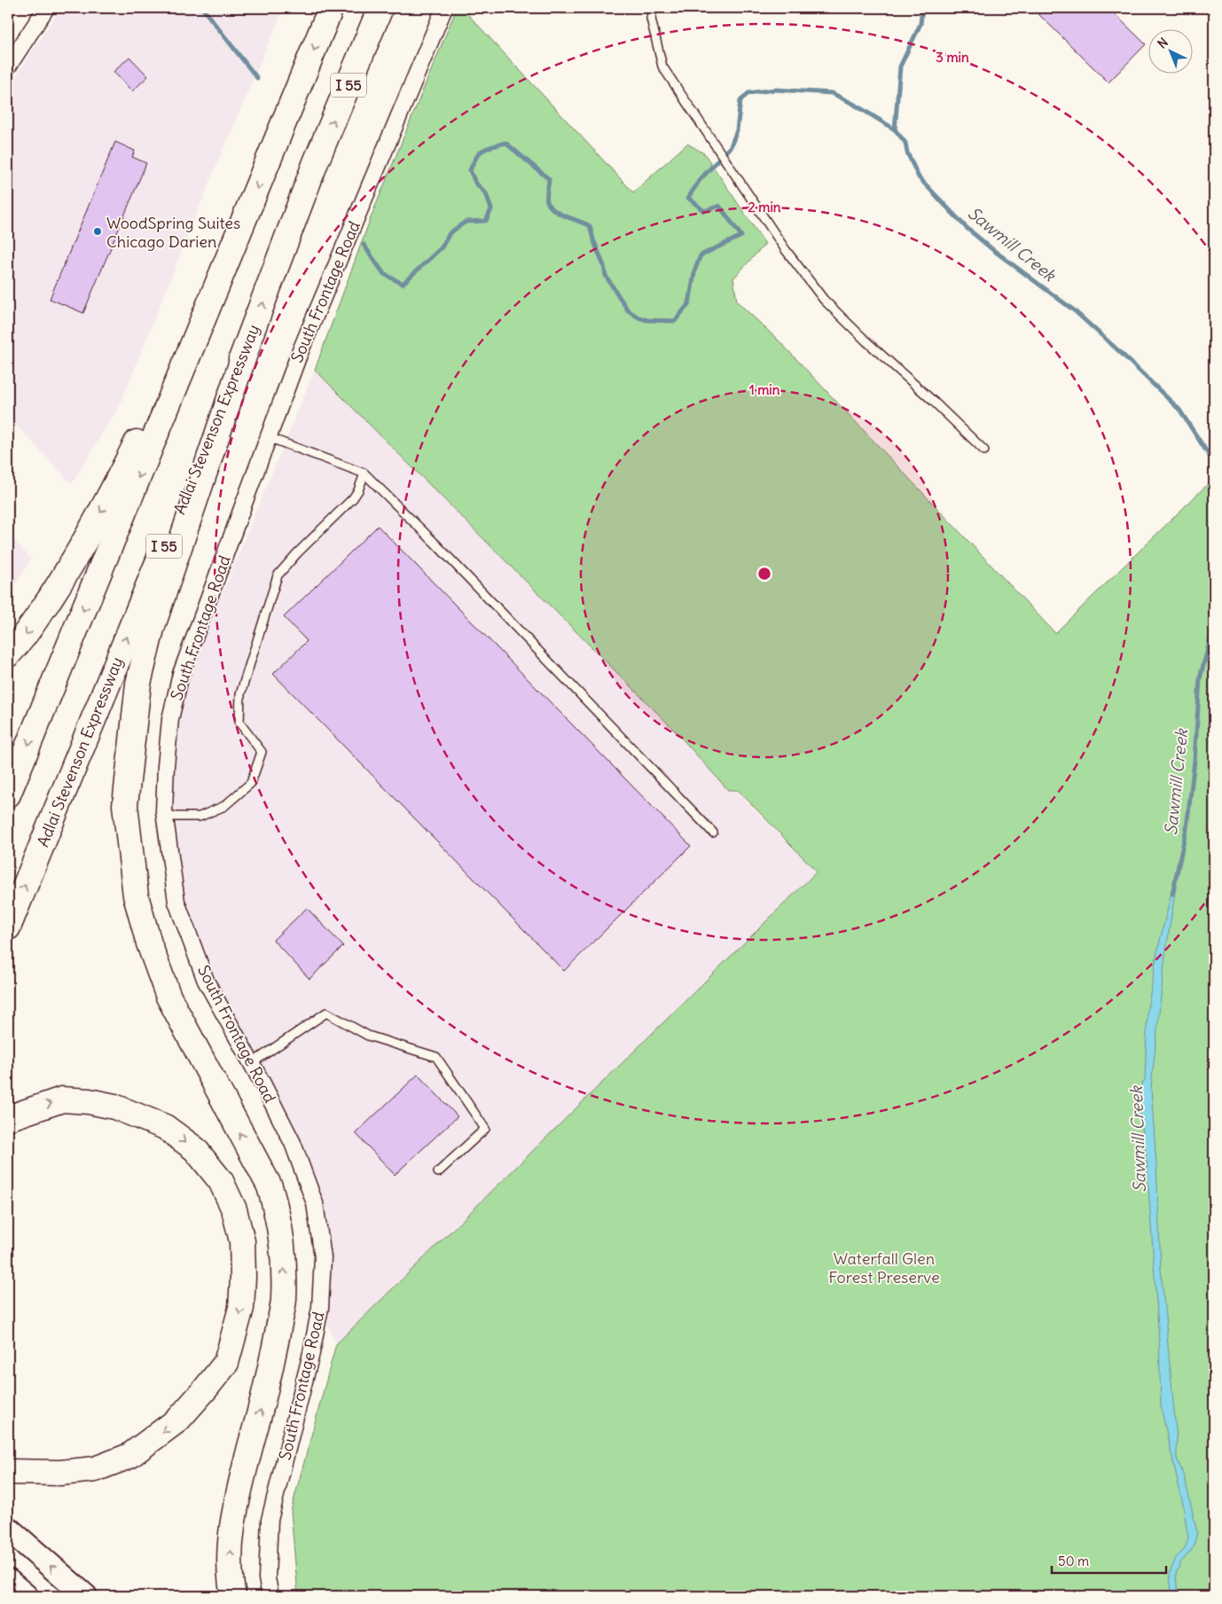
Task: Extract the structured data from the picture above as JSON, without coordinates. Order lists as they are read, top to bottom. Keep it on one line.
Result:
{"streets":{"highway":["I 55","Adlai Stevenson Expressway"],"street":["South Frontage Road"]},"water":["Sawmill Creek"],"parks":["Waterfall Glen Forest Preserve"],"places":["WoodSpring Suites Chicago Darien"],"scale_bar":"50 m","north":"top left","rings":["3 min","2 min","1 min"]}
